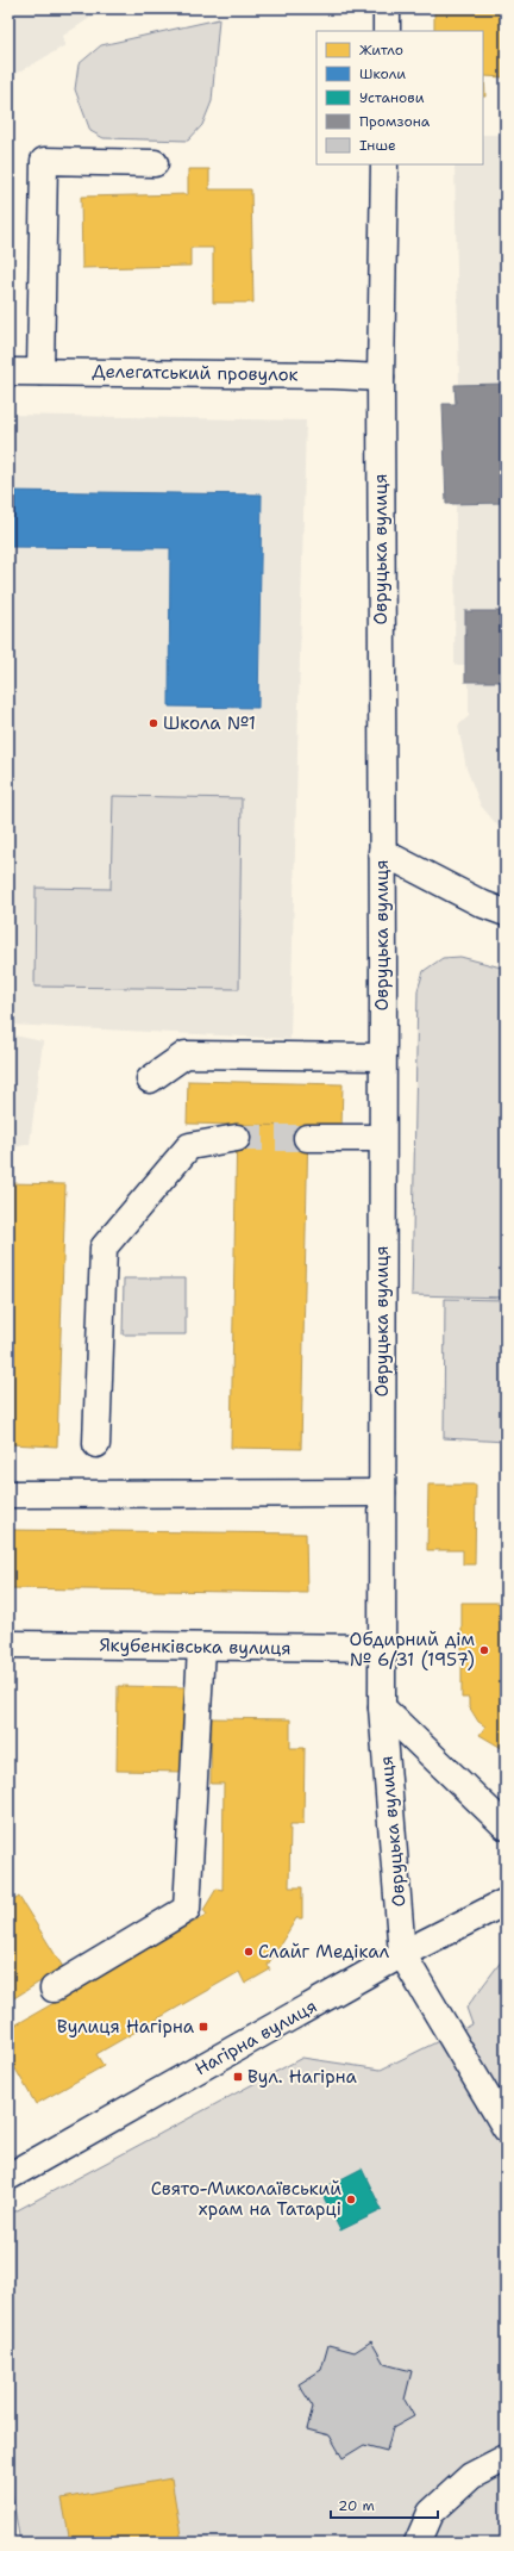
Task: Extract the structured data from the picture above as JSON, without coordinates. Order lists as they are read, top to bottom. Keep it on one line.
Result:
{"streets":{"street":["Делегатський провулок","Овруцька вулиця","Якубенківська вулиця","Нагірна вулиця"]},"crossings":[["Делегатський провулок","Овруцька вулиця"],["Овруцька вулиця","Якубенківська вулиця"],["Овруцька вулиця","Нагірна вулиця"]],"places":{"other":["Школа №1","Обдирний дім № 6/31 (1957)","Слайг Медікал","Свято-Миколаївський храм на Татарці"],"transit":["Вулиця Нагірна","Вул. Нагірна"]},"legend":["Житло","Школи","Установи","Промзона","Інше"],"scale_bar":"20 m"}
